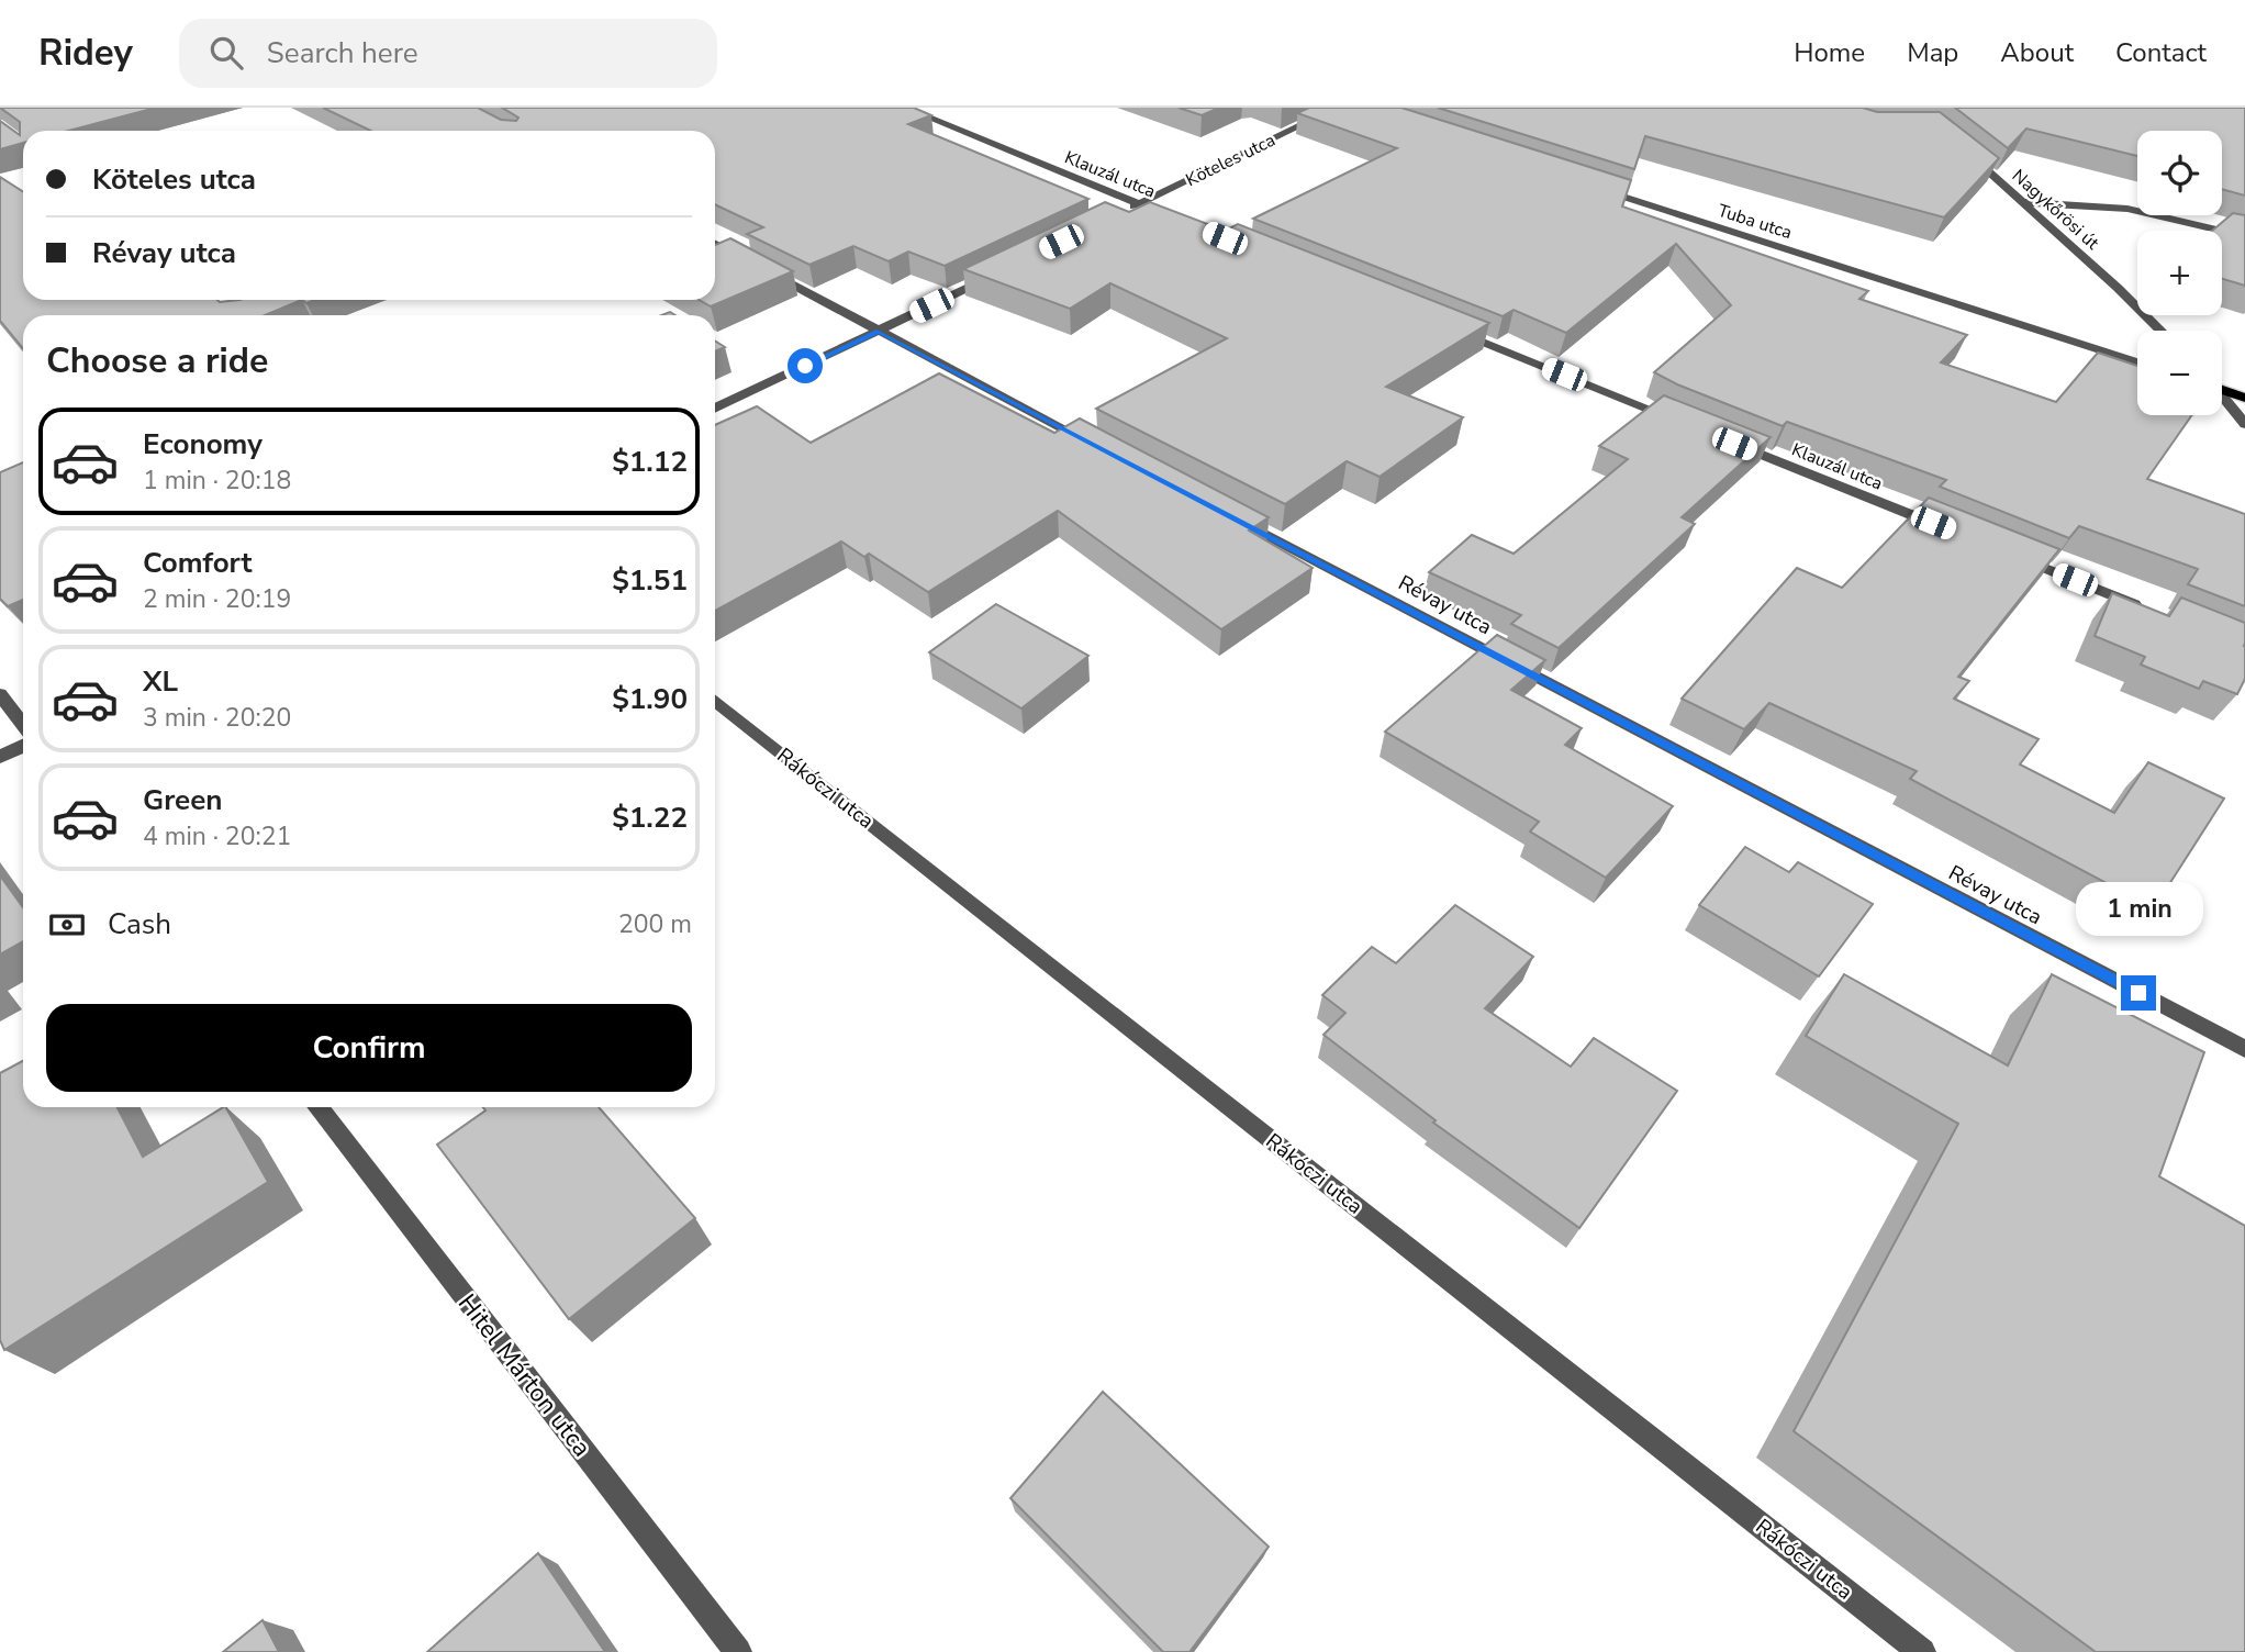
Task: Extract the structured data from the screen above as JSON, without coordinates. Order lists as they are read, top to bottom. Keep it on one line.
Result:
{"streets":{"street":["Köteles utca","Klauzál utca","Nagykőrösi út","Tuba utca","Révay utca","Rákóczi utca","Hitel Márton utca"]},"crossings":[["Köteles utca","Klauzál utca"]],"page":{"header":"Ridey","search":"Search here","nav":["Home","Map","About","Contact"],"map_buttons":["+","−"],"banner":["Köteles utca","Révay utca"],"heading":"Choose a ride","list":[{"name":"Economy","note":"1 min · 20:18","value":"$1.12"},{"name":"Comfort","note":"2 min · 20:19","value":"$1.51"},{"name":"XL","note":"3 min · 20:20","value":"$1.90"},{"name":"Green","note":"4 min · 20:21","value":"$1.22"}],"bubble":"1 min","pay":["Cash","200 m"],"buttons":"Confirm"}}
